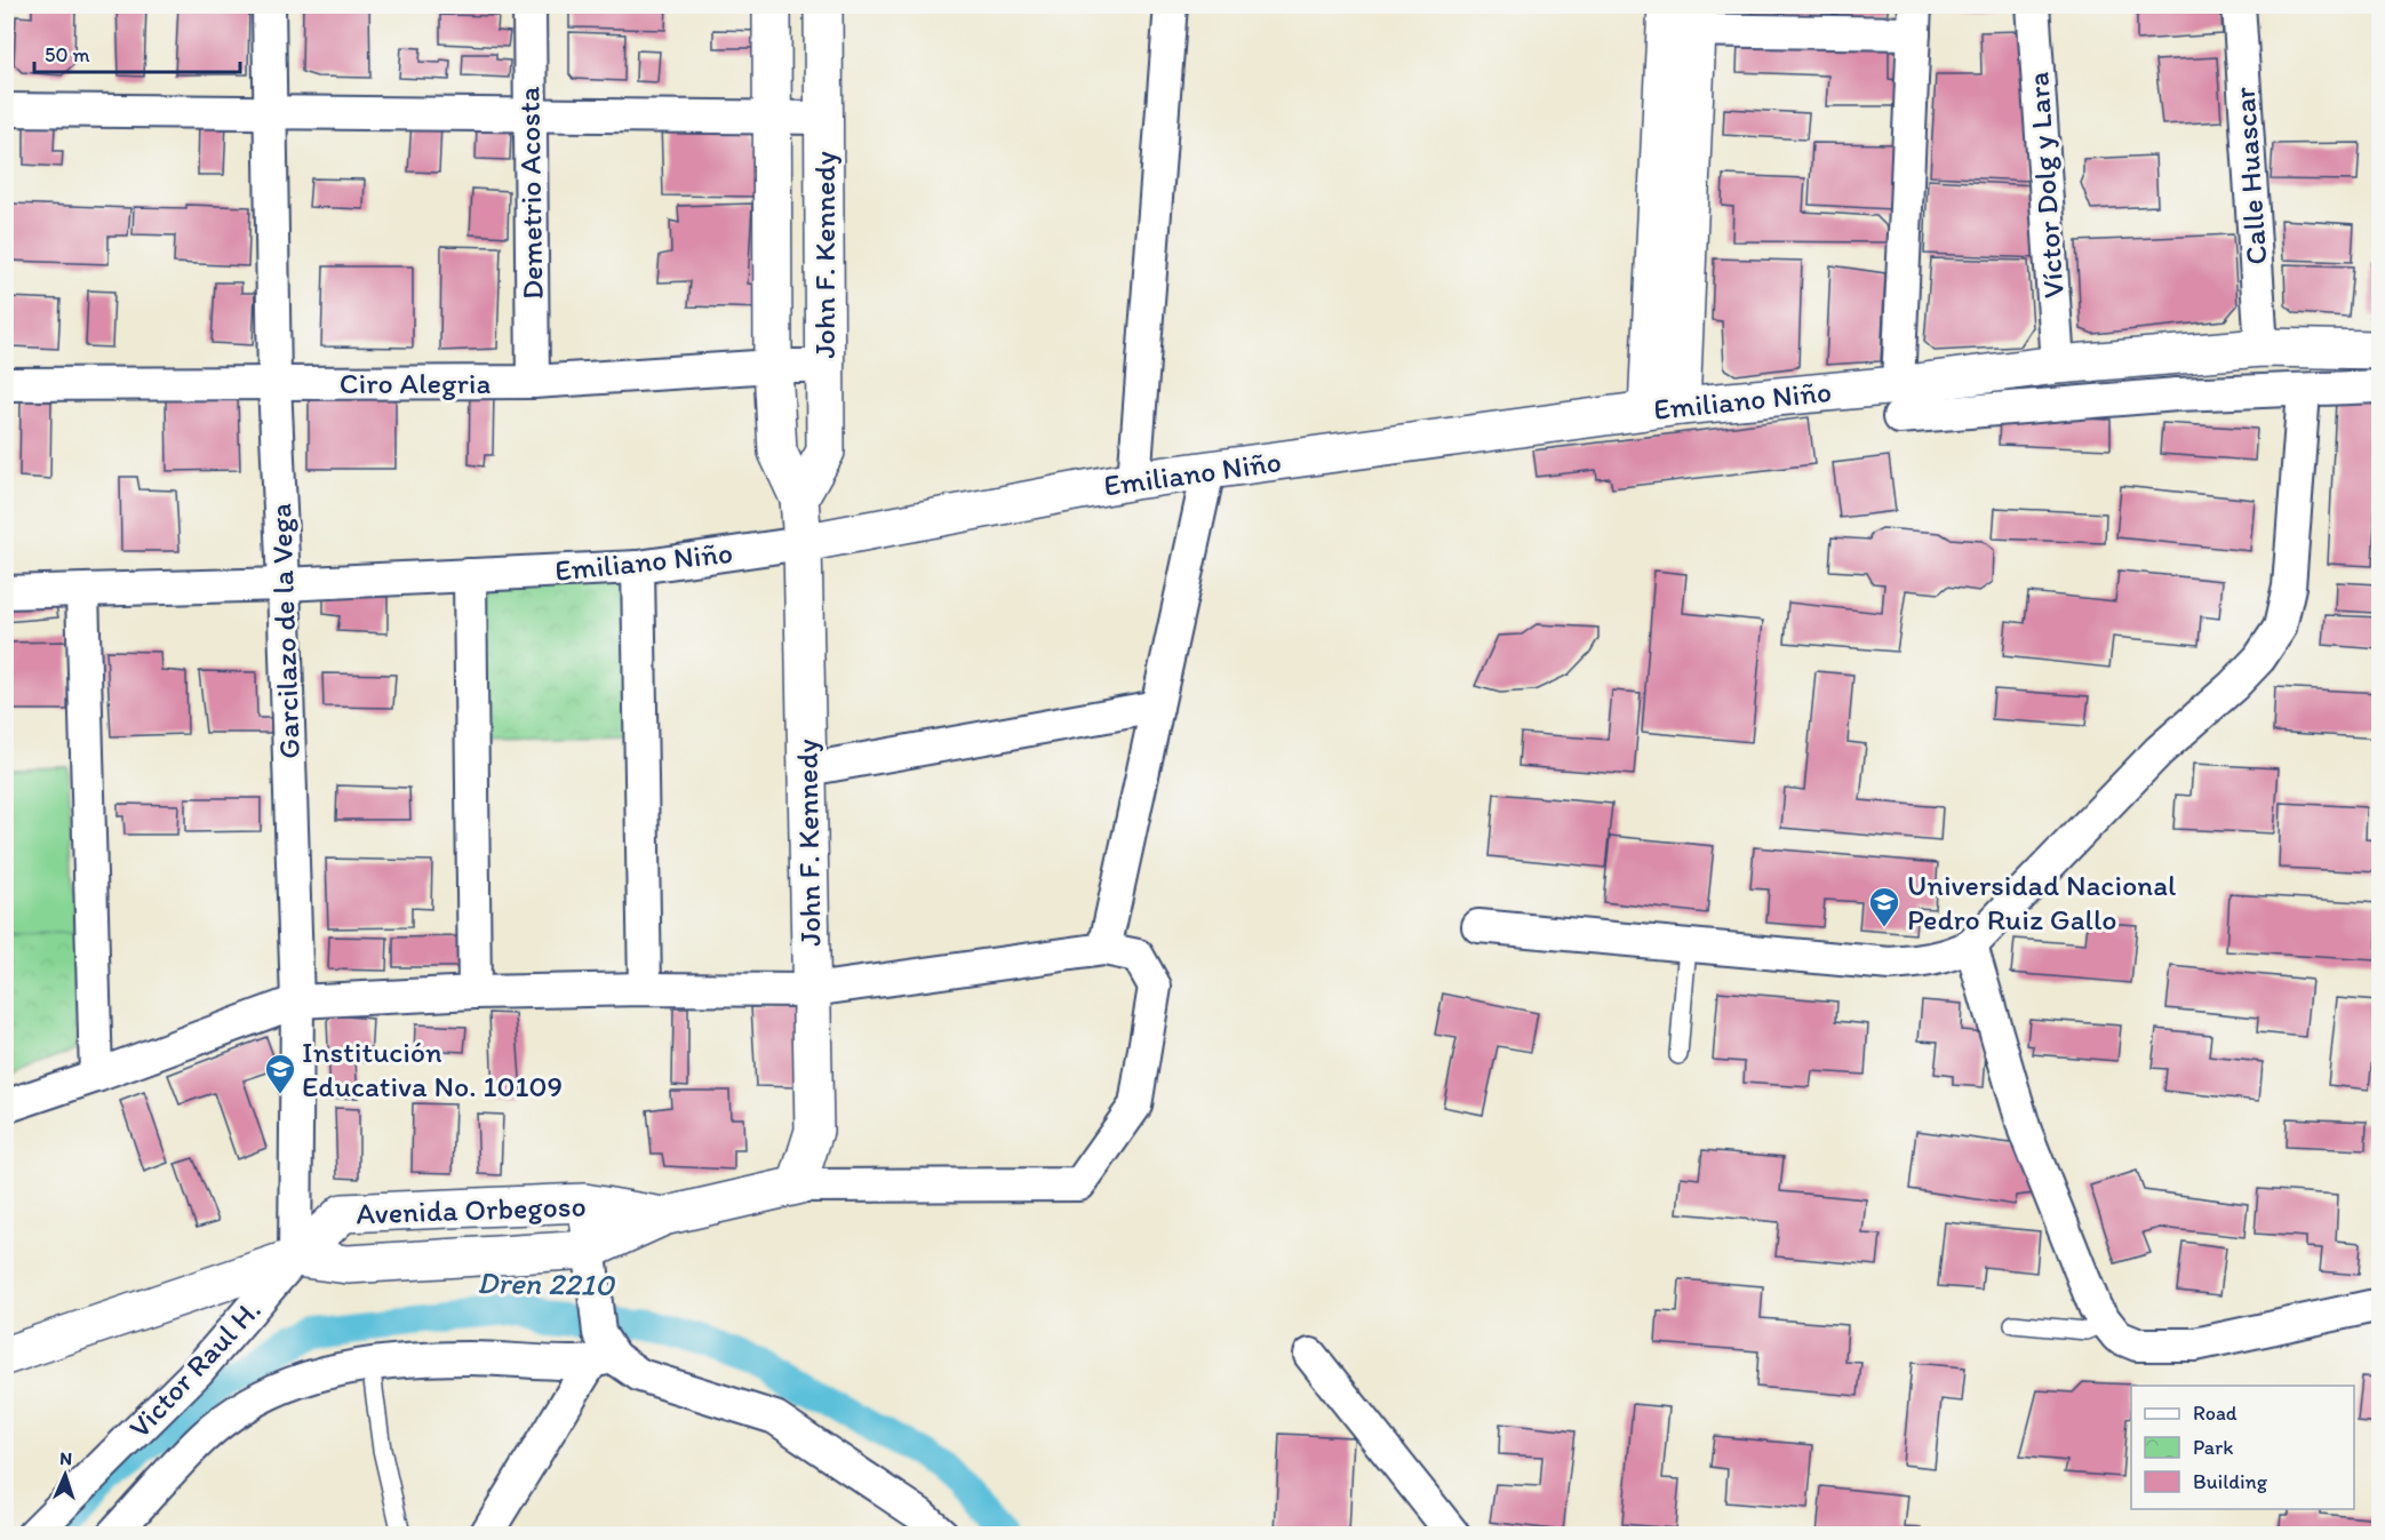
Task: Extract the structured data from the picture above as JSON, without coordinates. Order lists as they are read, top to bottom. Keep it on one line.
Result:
{"streets":{"main road":["John F. Kennedy","Emiliano Niño","Avenida Orbegoso"],"street":["Calle Huascar","Víctor Dolg y Lara","Demetrio Acosta","Ciro Alegria","Garcilazo de la Vega","Victor Raul H."]},"crossings":[["Calle Huascar","Emiliano Niño"],["Víctor Dolg y Lara","Emiliano Niño"],["Demetrio Acosta","Ciro Alegria"],["John F. Kennedy","Ciro Alegria"],["John F. Kennedy","Emiliano Niño"],["John F. Kennedy","Avenida Orbegoso"],["Ciro Alegria","Garcilazo de la Vega"],["Emiliano Niño","Garcilazo de la Vega"],["Garcilazo de la Vega","Avenida Orbegoso"],["Garcilazo de la Vega","Victor Raul H."],["Avenida Orbegoso","Victor Raul H."]],"water":["Dren 2210"],"places":{"school or university":["Universidad Nacional Pedro Ruiz Gallo","Institución Educativa No. 10109"]},"legend":["Road","Park","Building"],"scale_bar":"50 m","north":"top"}
